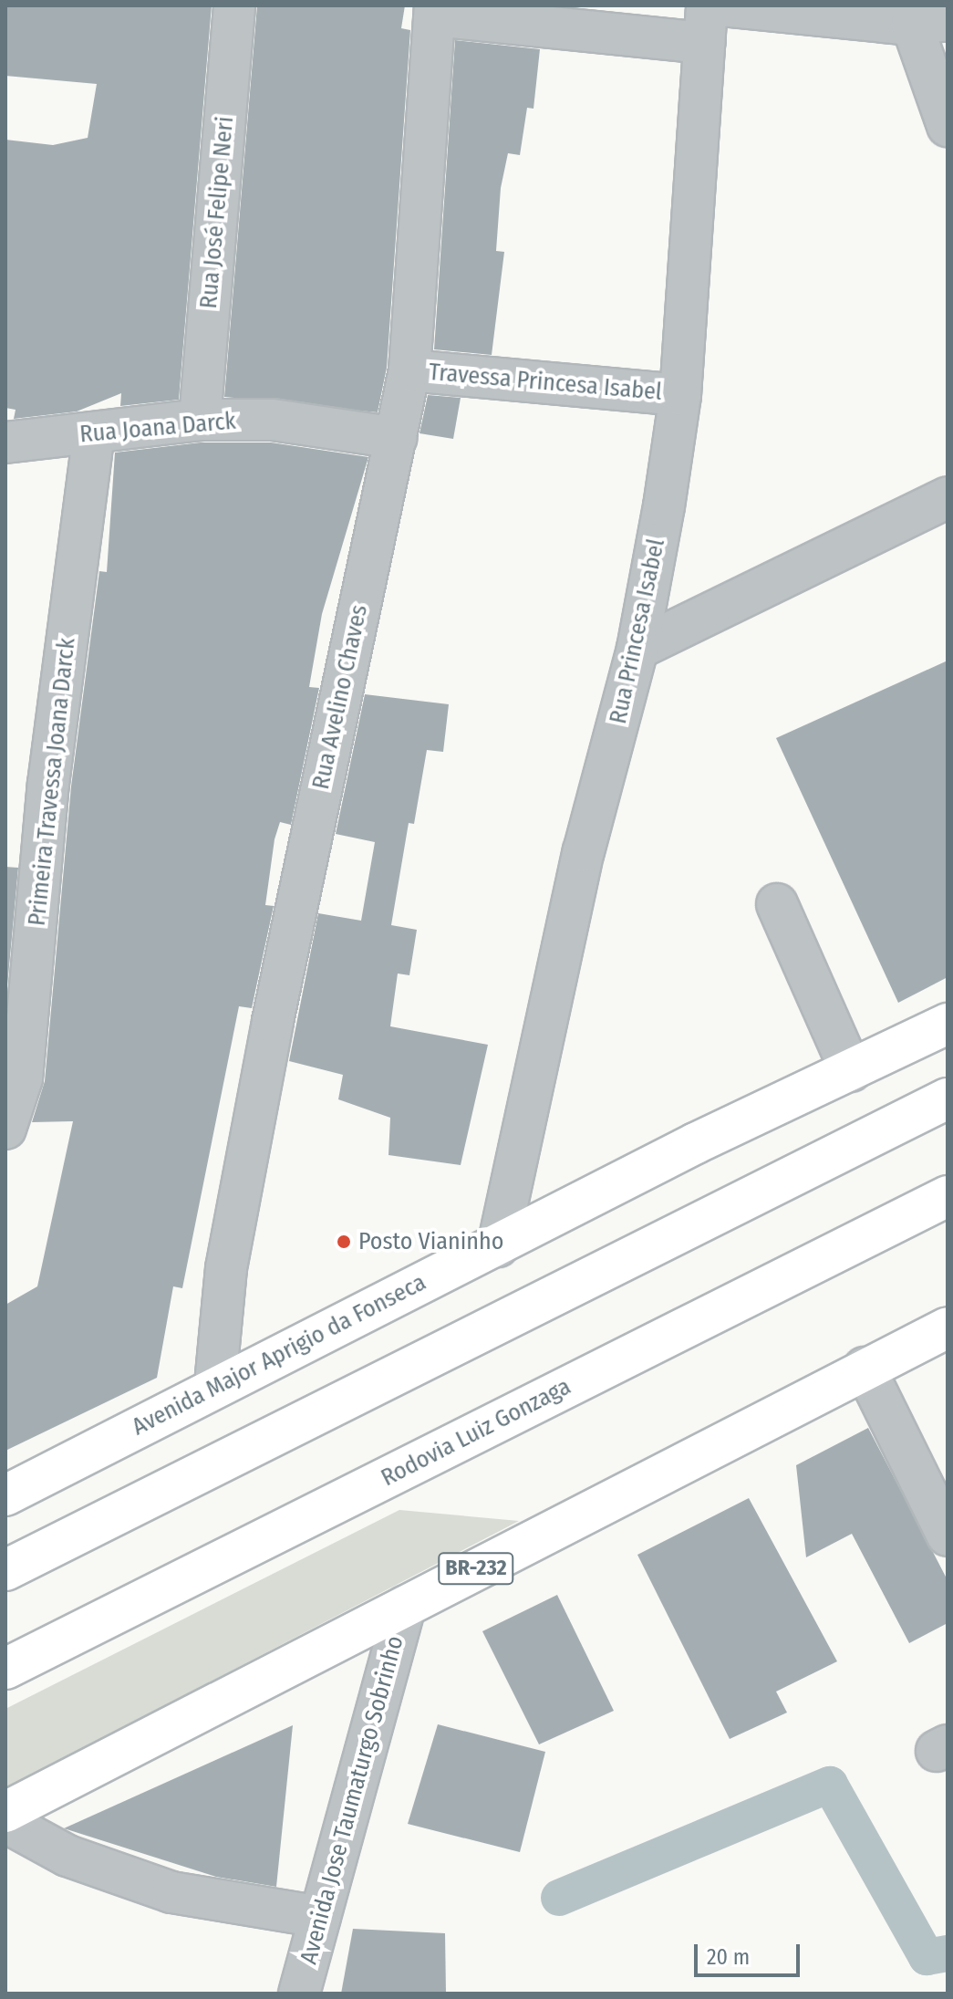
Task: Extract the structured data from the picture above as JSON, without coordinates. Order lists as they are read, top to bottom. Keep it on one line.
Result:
{"streets":{"main road":["Avenida Major Aprigio da Fonseca","Rodovia Luiz Gonzaga","BR-232"],"street":["Rua José Felipe Neri","Travessa Princesa Isabel","Rua Joana Darck","Rua Princesa Isabel","Rua Avelino Chaves","Primeira Travessa Joana Darck","Avenida Jose Taumaturgo Sobrinho"]},"crossings":[["Rua José Felipe Neri","Rua Joana Darck"],["Travessa Princesa Isabel","Rua Princesa Isabel"],["Travessa Princesa Isabel","Rua Avelino Chaves"],["Rua Joana Darck","Rua Avelino Chaves"],["Rua Joana Darck","Primeira Travessa Joana Darck"],["Rua Princesa Isabel","Avenida Major Aprigio da Fonseca"],["Rua Avelino Chaves","Avenida Major Aprigio da Fonseca"],["BR-232","Avenida Jose Taumaturgo Sobrinho"]],"places":["Posto Vianinho"],"scale_bar":"20 m"}
